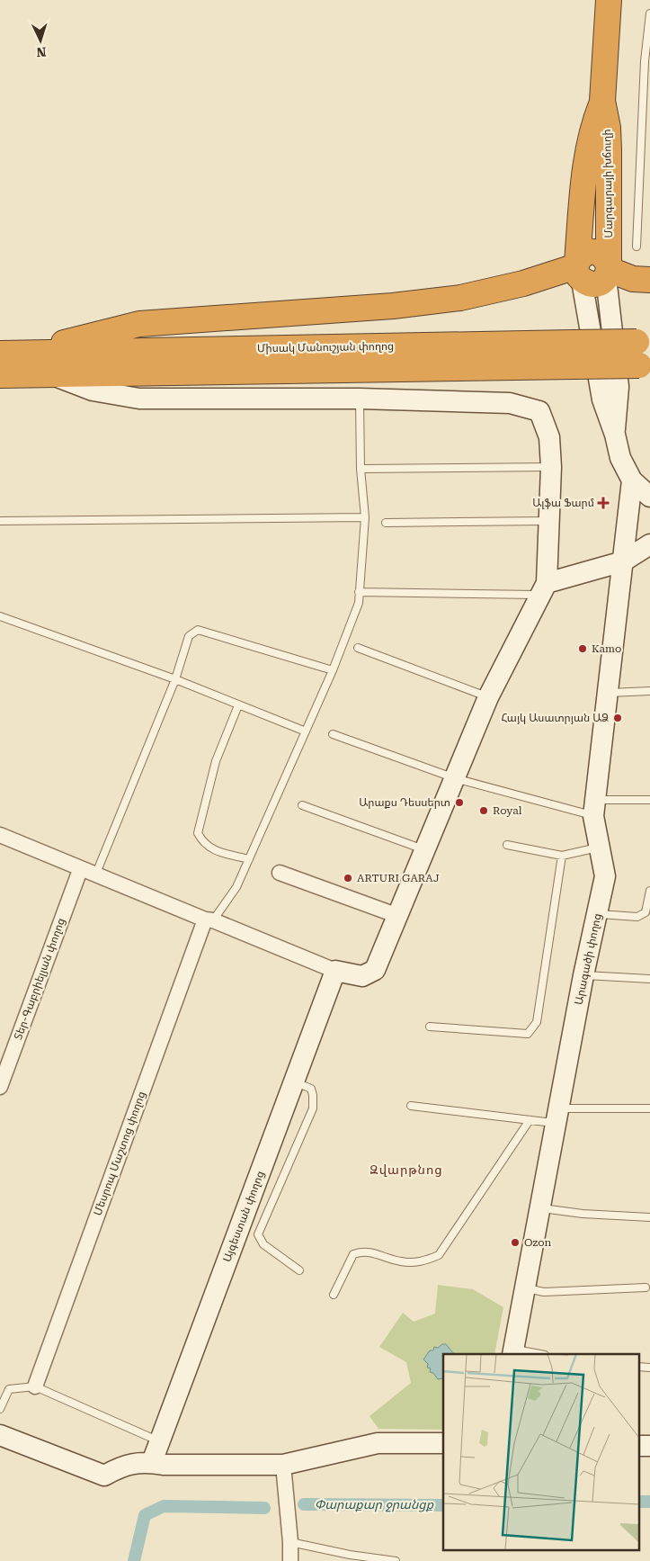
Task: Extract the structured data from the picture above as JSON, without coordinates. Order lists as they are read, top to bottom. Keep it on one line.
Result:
{"streets":{"highway":["Մարգարայի խճուղի","Միսակ Մանուշյան փողոց"],"street":["Արագածի փողոց","Տեր-Գաբրիելյան փողոց","Մեսրոպ Մաշտոց փողոց","Այգեստան փողոց"]},"crossings":[["Մարգարայի խճուղի","Արագածի փողոց"]],"districts":["Զվարթնոց"],"water":["Փարաքար ջրանցք"],"places":{"health":["Ալֆա Ֆարմ"],"other":["Kamo","Հայկ Ասատրյան ԱՁ","Արաքս Դեսսերտ","Royal","ARTURI GARAJ","Ozon"]},"north":"bottom"}
